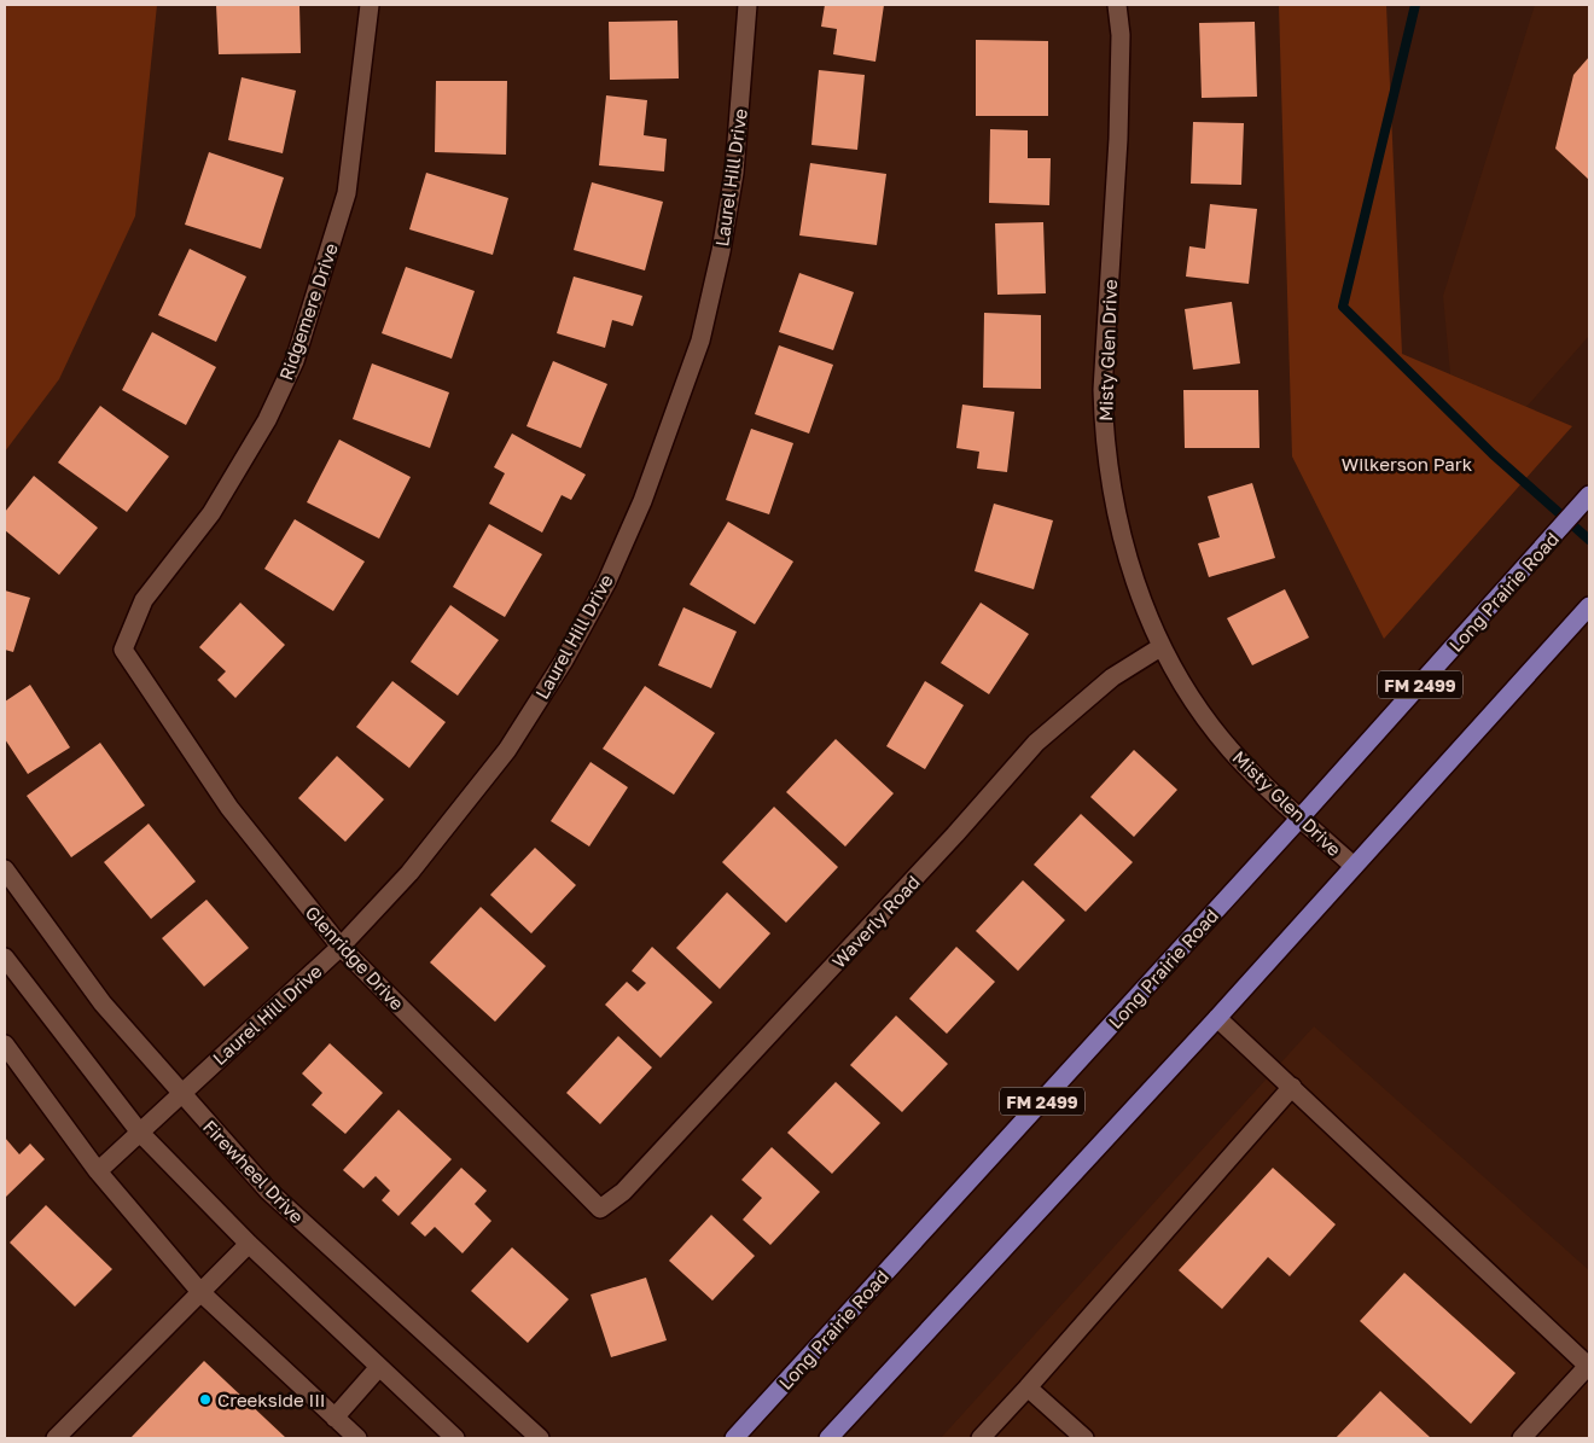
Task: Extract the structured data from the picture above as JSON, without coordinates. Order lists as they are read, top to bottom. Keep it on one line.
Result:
{"streets":{"main road":["Long Prairie Road","FM 2499"],"street":["Laurel Hill Drive","Ridgemere Drive","Misty Glen Drive","Waverly Road","Glenridge Drive","Firewheel Drive"]},"crossings":[["Laurel Hill Drive","Glenridge Drive"],["Laurel Hill Drive","Firewheel Drive"],["Ridgemere Drive","Glenridge Drive"],["Misty Glen Drive","Long Prairie Road"],["Misty Glen Drive","Waverly Road"],["Waverly Road","Glenridge Drive"]],"parks":["Wilkerson Park"],"places":["Creekside III"]}
